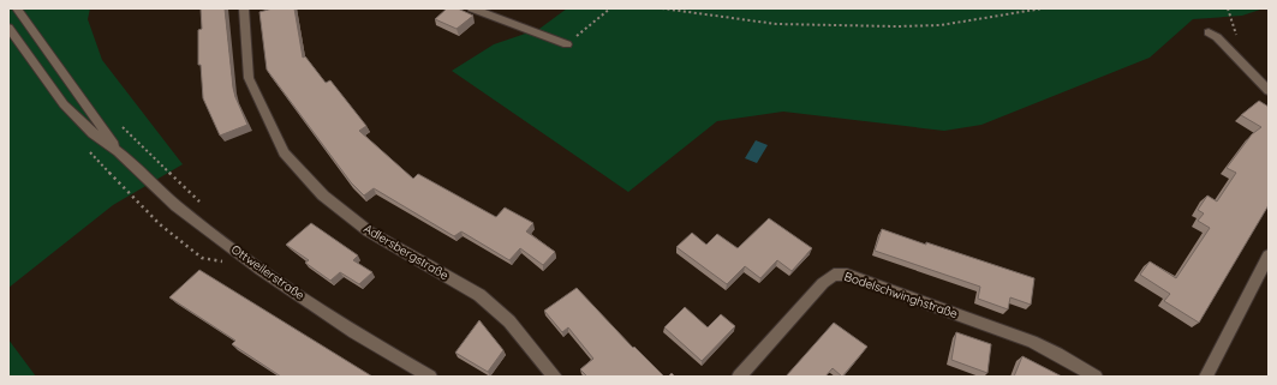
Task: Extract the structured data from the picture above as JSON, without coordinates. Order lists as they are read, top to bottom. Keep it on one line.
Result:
{"streets":{"street":["Adlersbergstraße","Ottweilerstraße","Bodelschwinghstraße"]}}
